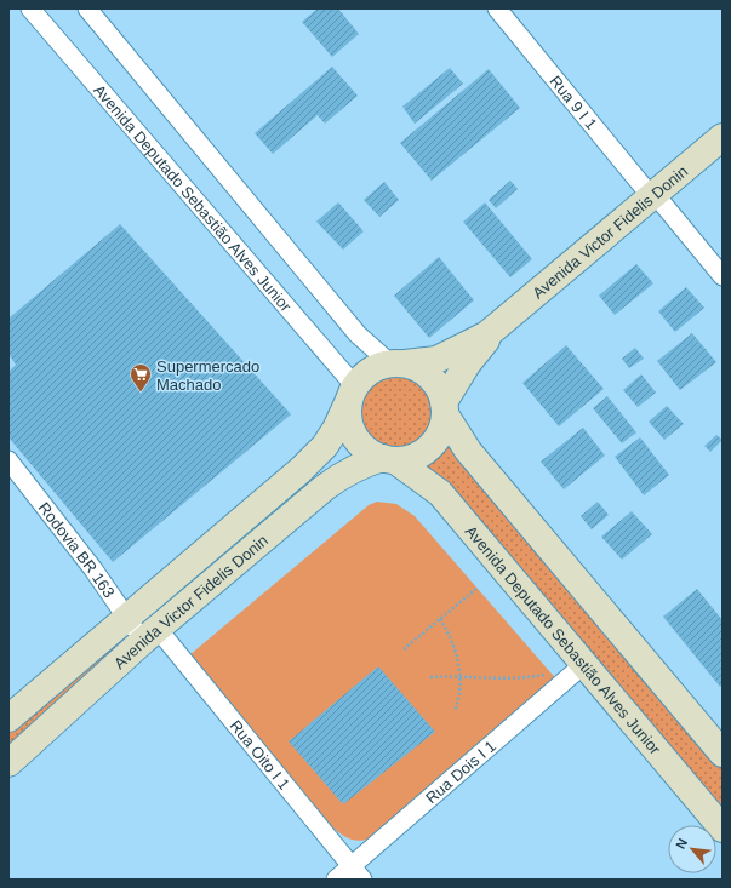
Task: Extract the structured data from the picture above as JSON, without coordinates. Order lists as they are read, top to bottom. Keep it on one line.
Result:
{"streets":{"street":["Rua 9 I 1","Avenida Deputado Sebastião Alves Junior","Avenida Victor Fidelis Donin","Rodovia BR 163","Rua Oito I 1","Rua Dois I 1"]},"crossings":[["Rua 9 I 1","Avenida Victor Fidelis Donin"],["Avenida Deputado Sebastião Alves Junior","Avenida Victor Fidelis Donin"],["Avenida Deputado Sebastião Alves Junior","Rua Dois I 1"],["Avenida Victor Fidelis Donin","Rodovia BR 163"],["Avenida Victor Fidelis Donin","Rua Oito I 1"],["Rodovia BR 163","Rua Oito I 1"],["Rua Oito I 1","Rua Dois I 1"]],"places":{"supermarket":["Supermercado Machado"]},"north":"top left"}
